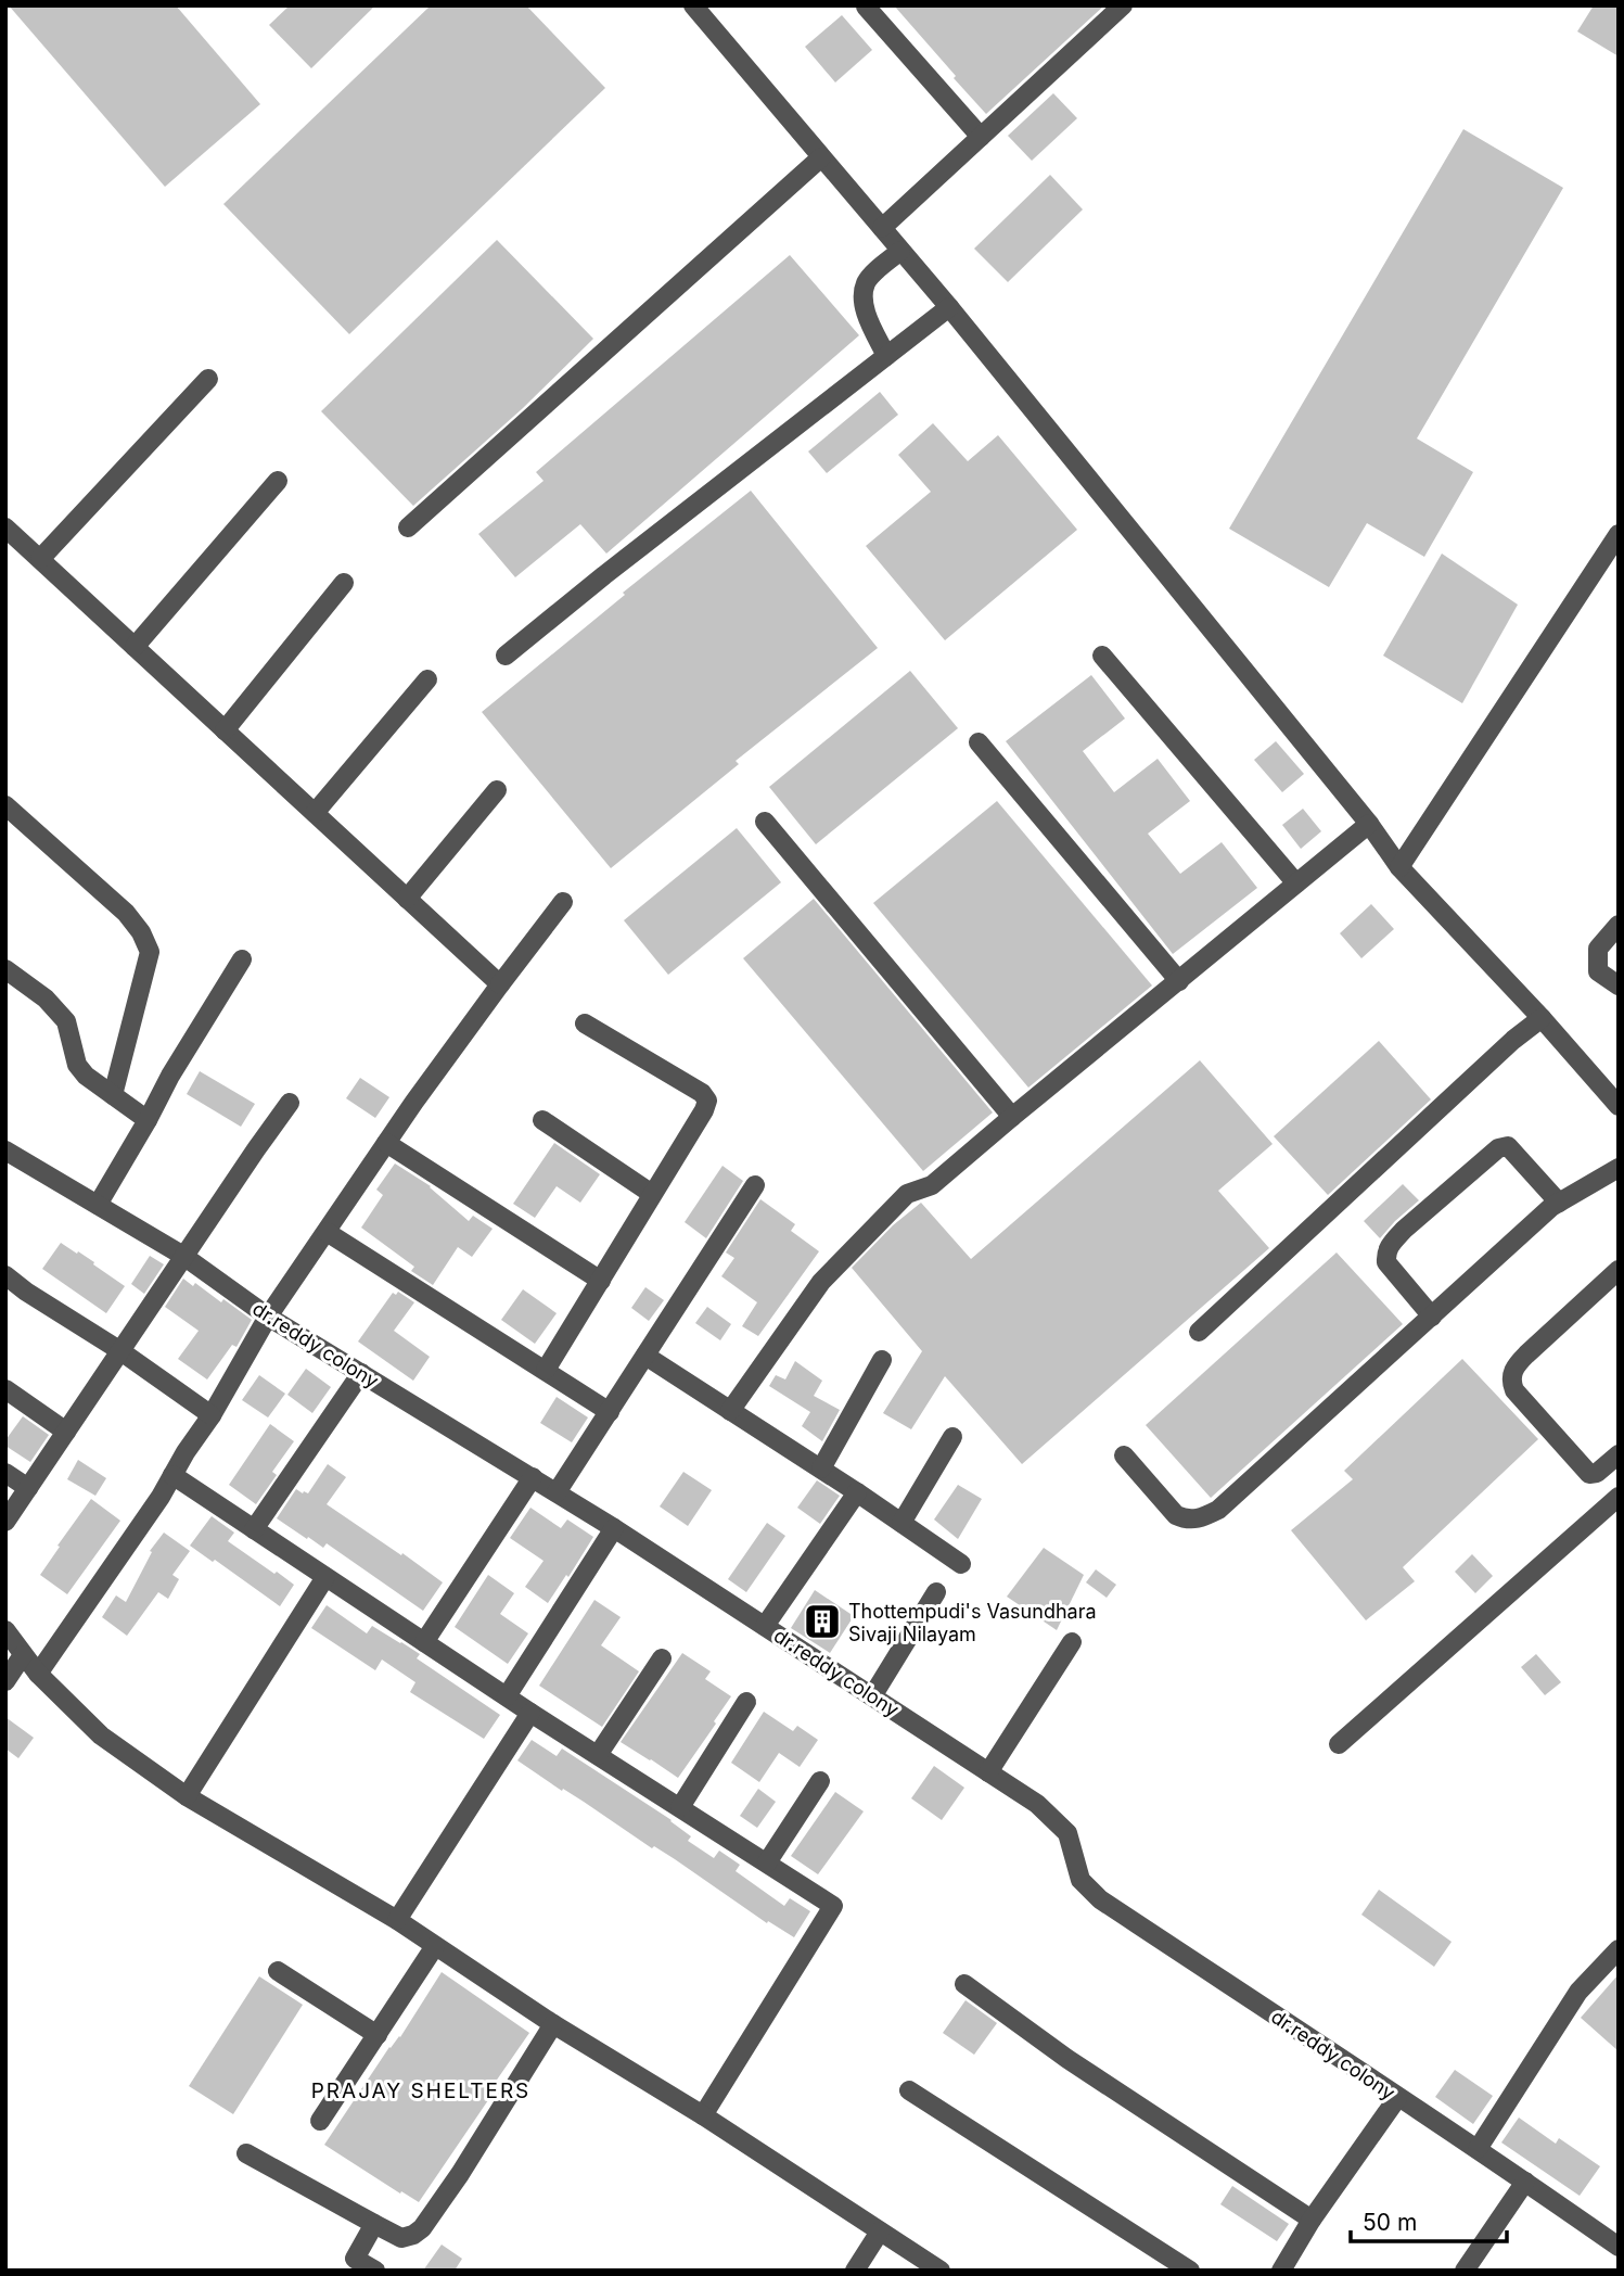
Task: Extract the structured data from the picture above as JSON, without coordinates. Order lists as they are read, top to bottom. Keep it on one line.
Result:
{"streets":{"street":["dr.reddy colony"]},"districts":["PRAJAY SHELTERS"],"places":{"building":["Thottempudi's Vasundhara Sivaji Nilayam"]},"scale_bar":"50 m"}
